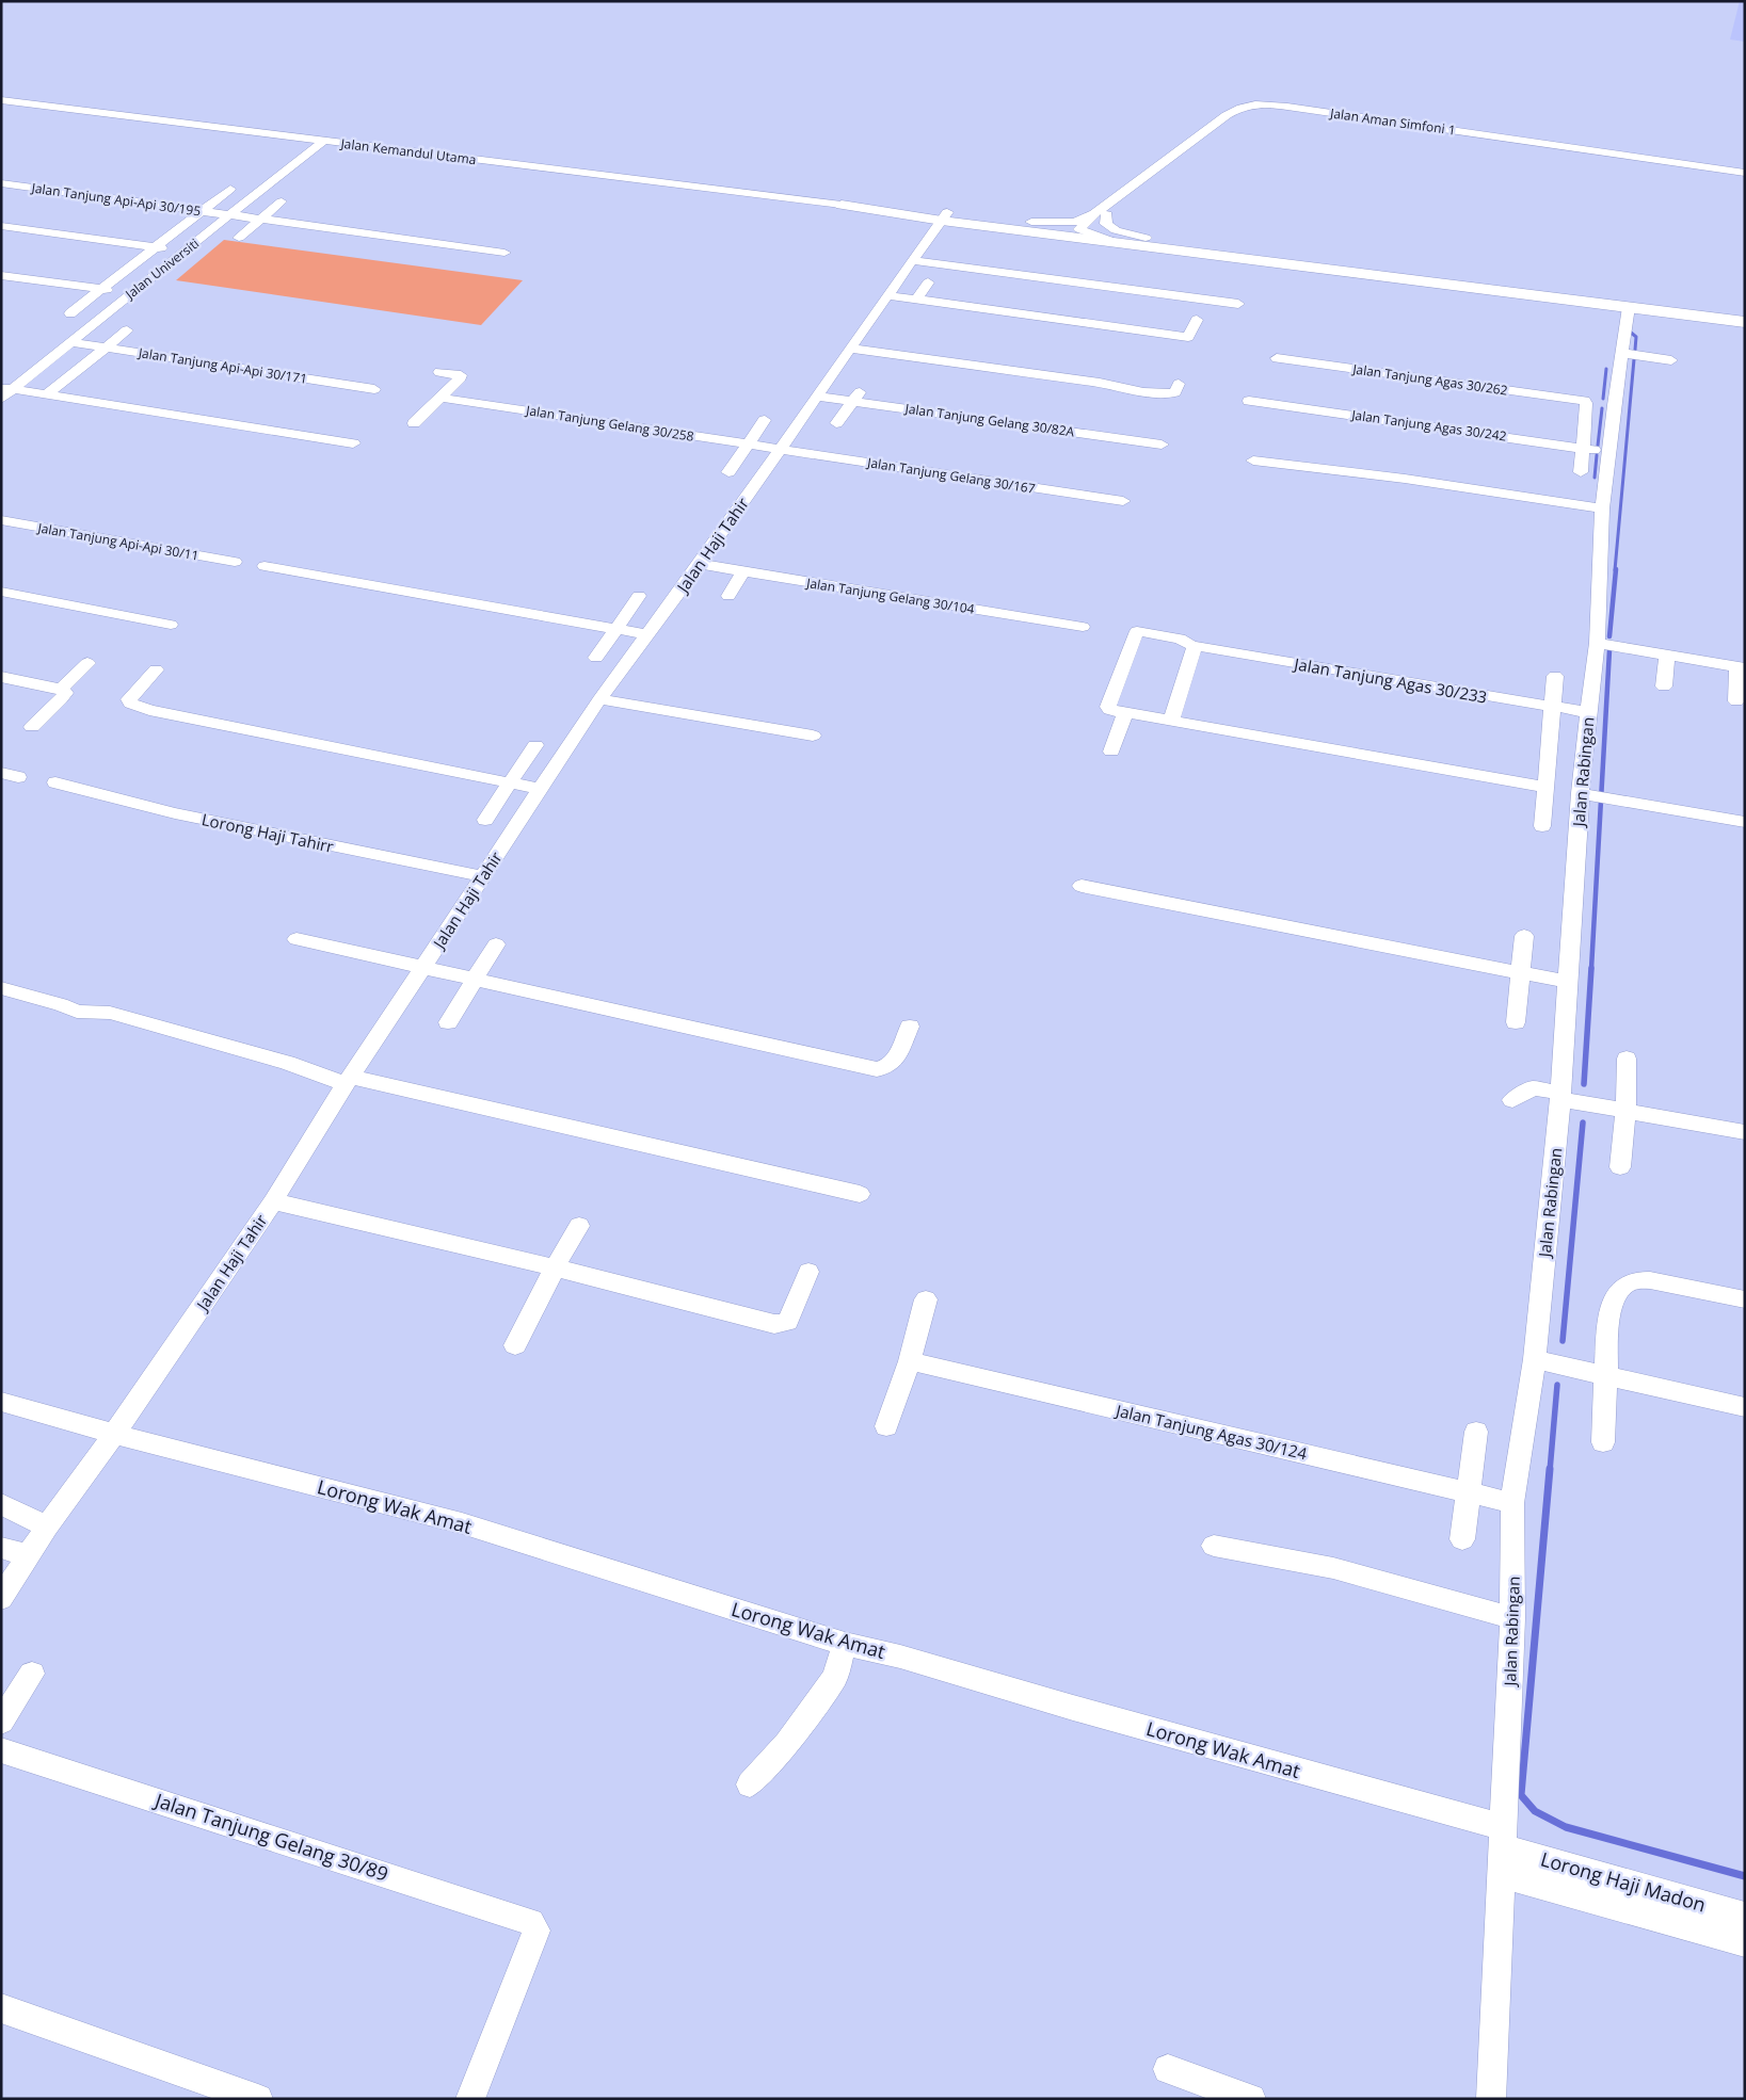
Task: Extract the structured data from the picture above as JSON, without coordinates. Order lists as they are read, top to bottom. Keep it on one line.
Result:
{"streets":{"street":["Jalan Aman Simfoni 1","Jalan Kemandul Utama","Jalan Tanjung Api-Api 30/195","Jalan Universiti","Jalan Tanjung Api-Api 30/171","Jalan Tanjung Agas 30/262","Jalan Tanjung Gelang 30/82A","Jalan Tanjung Gelang 30/258","Jalan Tanjung Agas 30/242","Jalan Tanjung Gelang 30/167","Jalan Tanjung Api-Api 30/11","Jalan Haji Tahir","Jalan Tanjung Gelang 30/104","Jalan Tanjung Agas 30/233","Jalan Rabingan","Lorong Haji Tahirr","Jalan Tanjung Agas 30/124","Lorong Wak Amat","Jalan Tanjung Gelang 30/89","Lorong Haji Madon"]},"crossings":[["Jalan Kemandul Utama","Jalan Universiti"],["Jalan Tanjung Api-Api 30/195","Jalan Universiti"],["Jalan Universiti","Jalan Tanjung Api-Api 30/171"],["Jalan Tanjung Agas 30/262","Jalan Tanjung Agas 30/242"],["Jalan Tanjung Gelang 30/82A","Jalan Haji Tahir"],["Jalan Tanjung Gelang 30/258","Jalan Tanjung Gelang 30/167"],["Jalan Tanjung Gelang 30/258","Jalan Haji Tahir"],["Jalan Tanjung Agas 30/242","Jalan Rabingan"],["Jalan Tanjung Gelang 30/167","Jalan Haji Tahir"],["Jalan Haji Tahir","Jalan Tanjung Gelang 30/104"],["Jalan Haji Tahir","Lorong Haji Tahirr"],["Jalan Haji Tahir","Lorong Wak Amat"],["Jalan Tanjung Agas 30/233","Jalan Rabingan"],["Jalan Rabingan","Jalan Tanjung Agas 30/124"],["Jalan Rabingan","Lorong Wak Amat"],["Jalan Rabingan","Lorong Haji Madon"],["Lorong Wak Amat","Lorong Haji Madon"]]}
